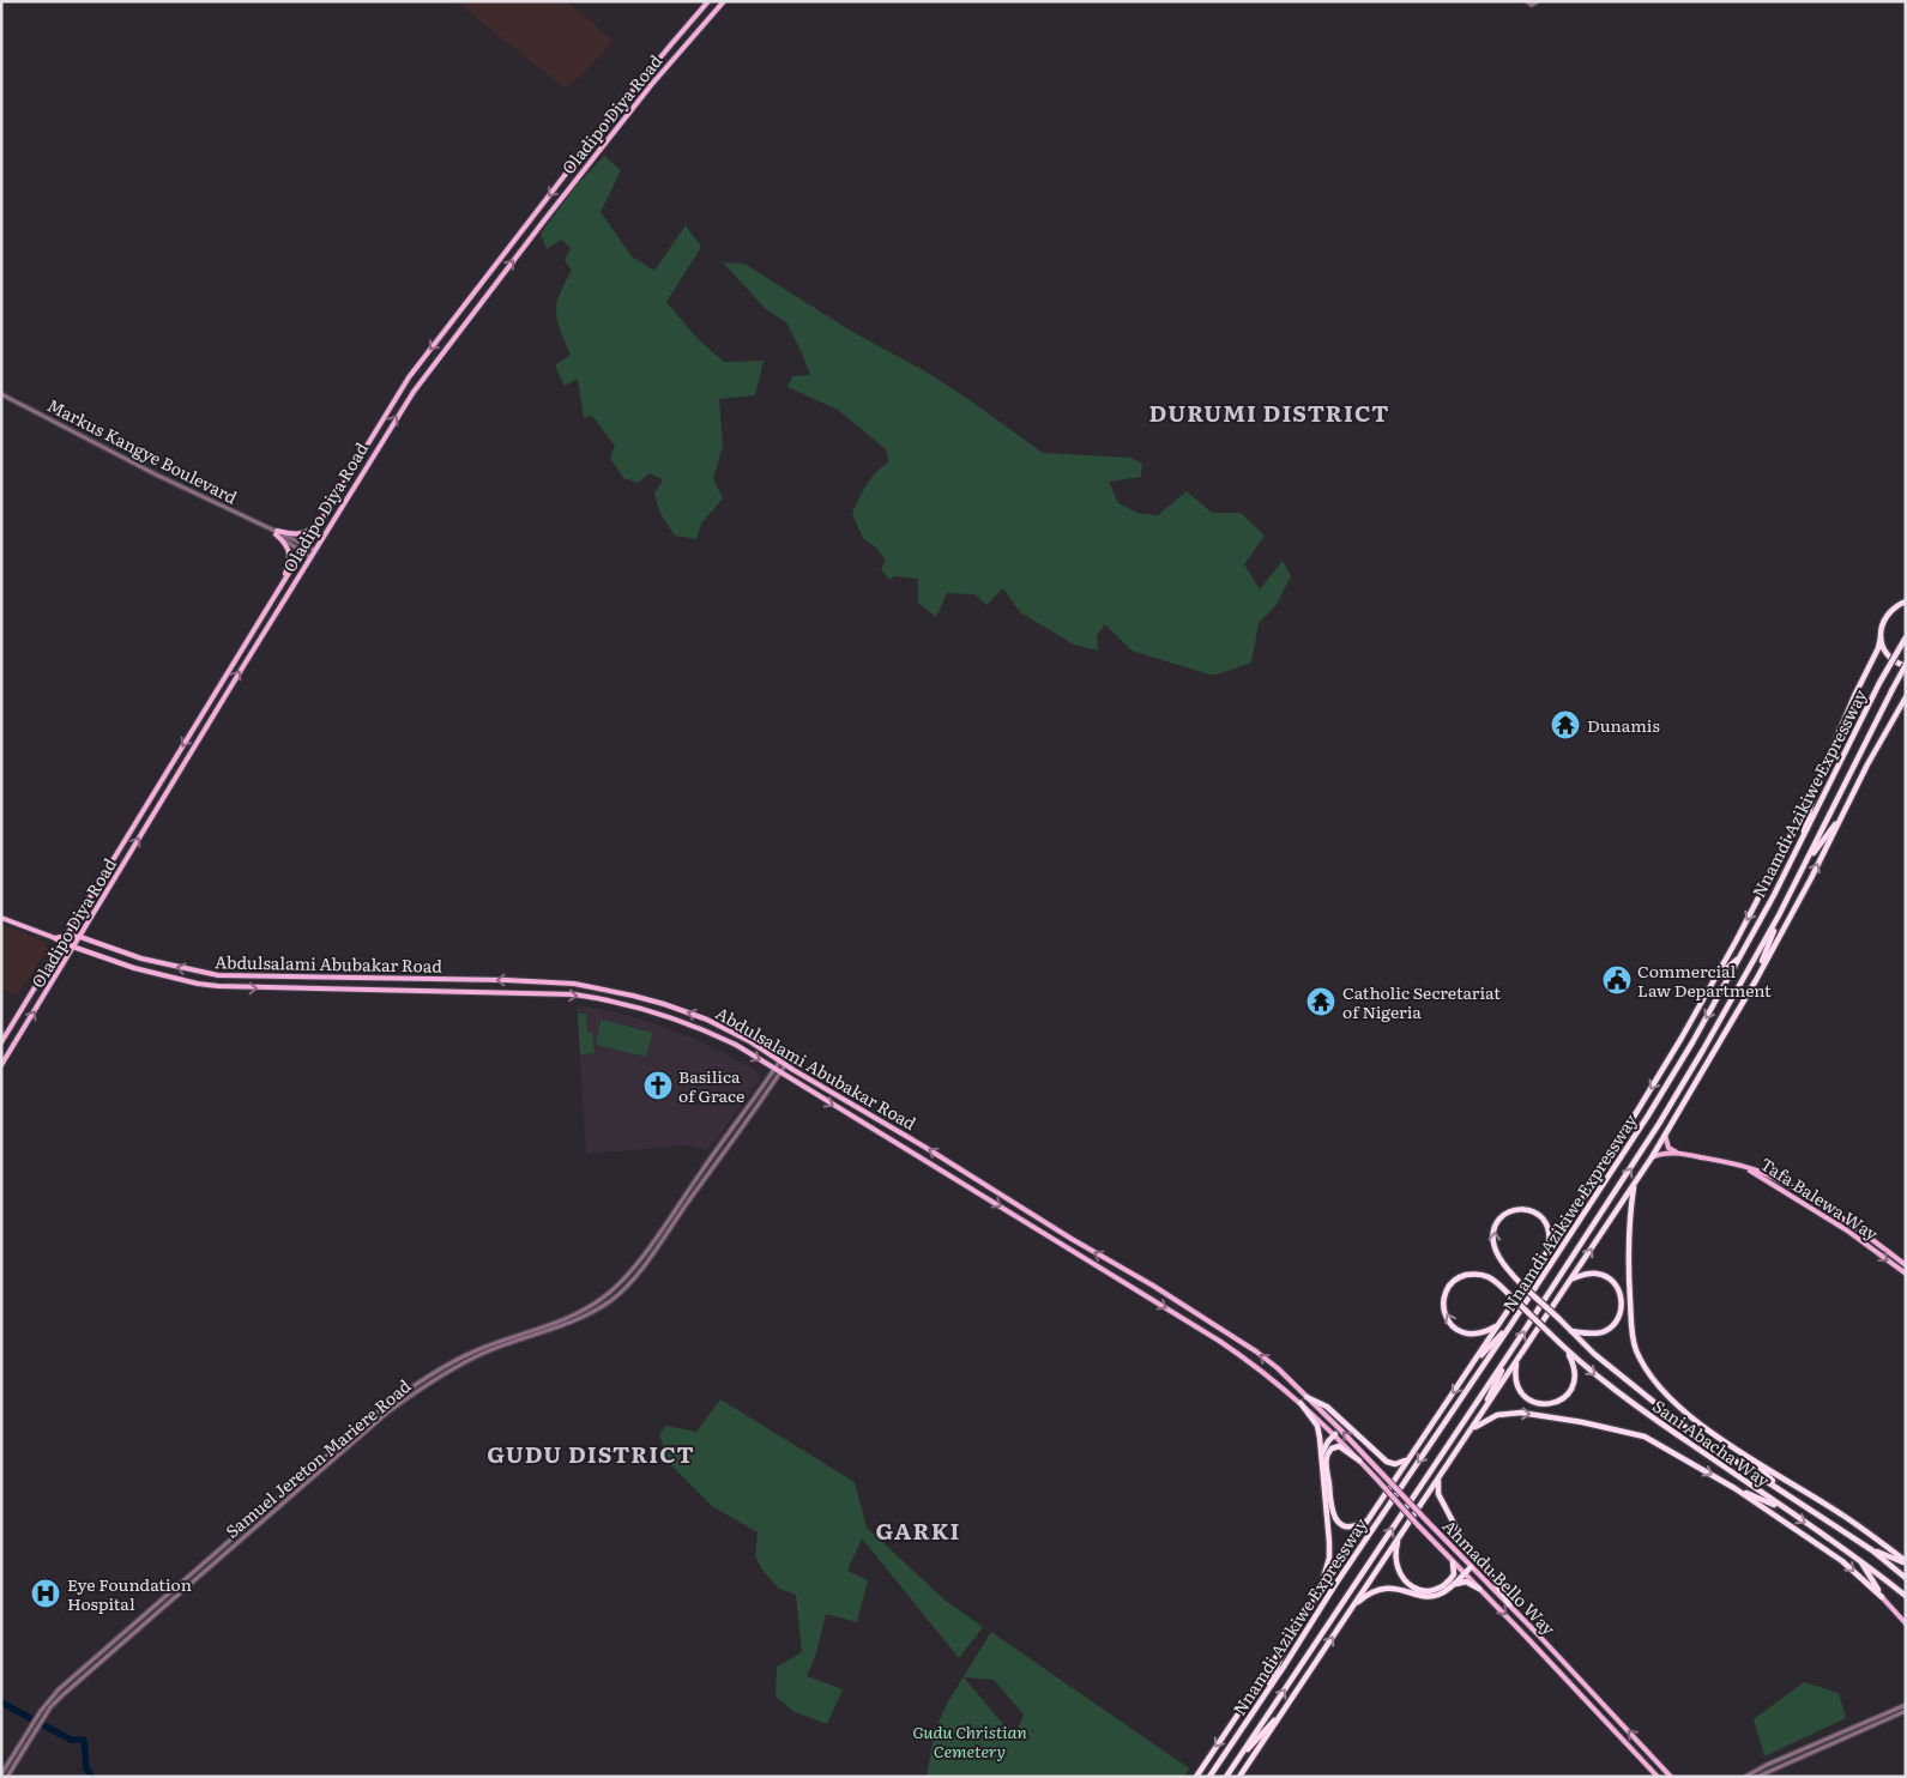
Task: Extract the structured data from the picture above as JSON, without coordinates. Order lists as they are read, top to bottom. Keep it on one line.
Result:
{"streets":{"highway":["Nnamdi Azikiwe Expressway","Sani Abacha Way"],"main road":["Oladipo Diya Road","Abdulsalami Abubakar Road","Tafa Balewa Way","Ahmadu Bello Way"],"street":["Markus Kangye Boulevard","Samuel Jereton Mariere Road"]},"crossings":[["Oladipo Diya Road","Markus Kangye Boulevard"],["Oladipo Diya Road","Abdulsalami Abubakar Road"],["Nnamdi Azikiwe Expressway","Sani Abacha Way"],["Abdulsalami Abubakar Road","Samuel Jereton Mariere Road"],["Abdulsalami Abubakar Road","Ahmadu Bello Way"]],"districts":["DURUMI DISTRICT","GUDU DISTRICT","GARKI"],"parks":["Gudu Christian Cemetery"],"places":{"temple":["Dunamis","Catholic Secretariat of Nigeria"],"public building":["Commercial Law Department"],"church":["Basilica of Grace"],"hospital":["Eye Foundation Hospital"]}}
